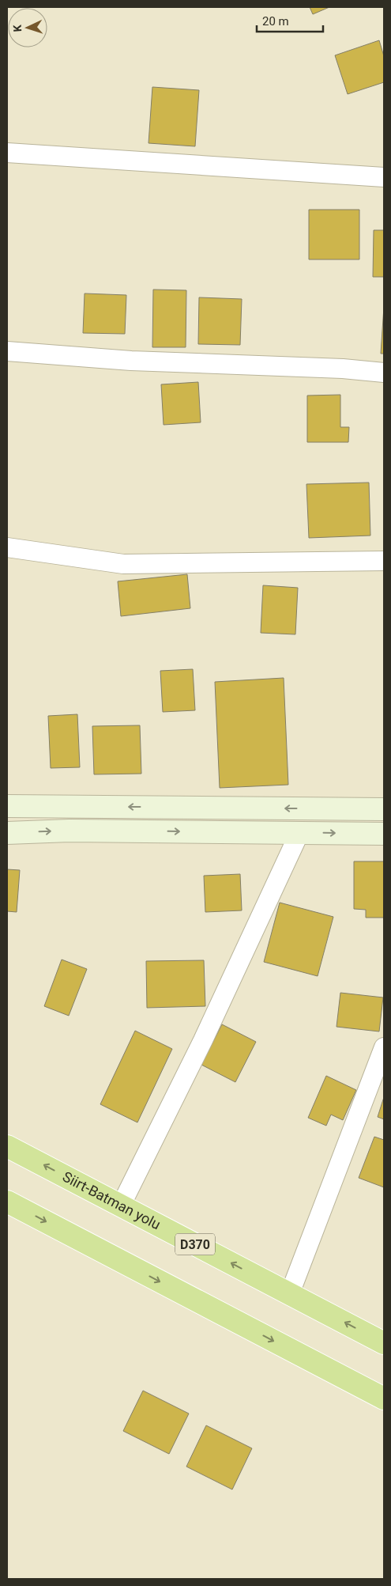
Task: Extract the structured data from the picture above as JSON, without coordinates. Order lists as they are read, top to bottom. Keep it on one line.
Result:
{"streets":{"highway":["Siirt-Batman yolu","D370"]},"scale_bar":"20 m","north":"left"}
